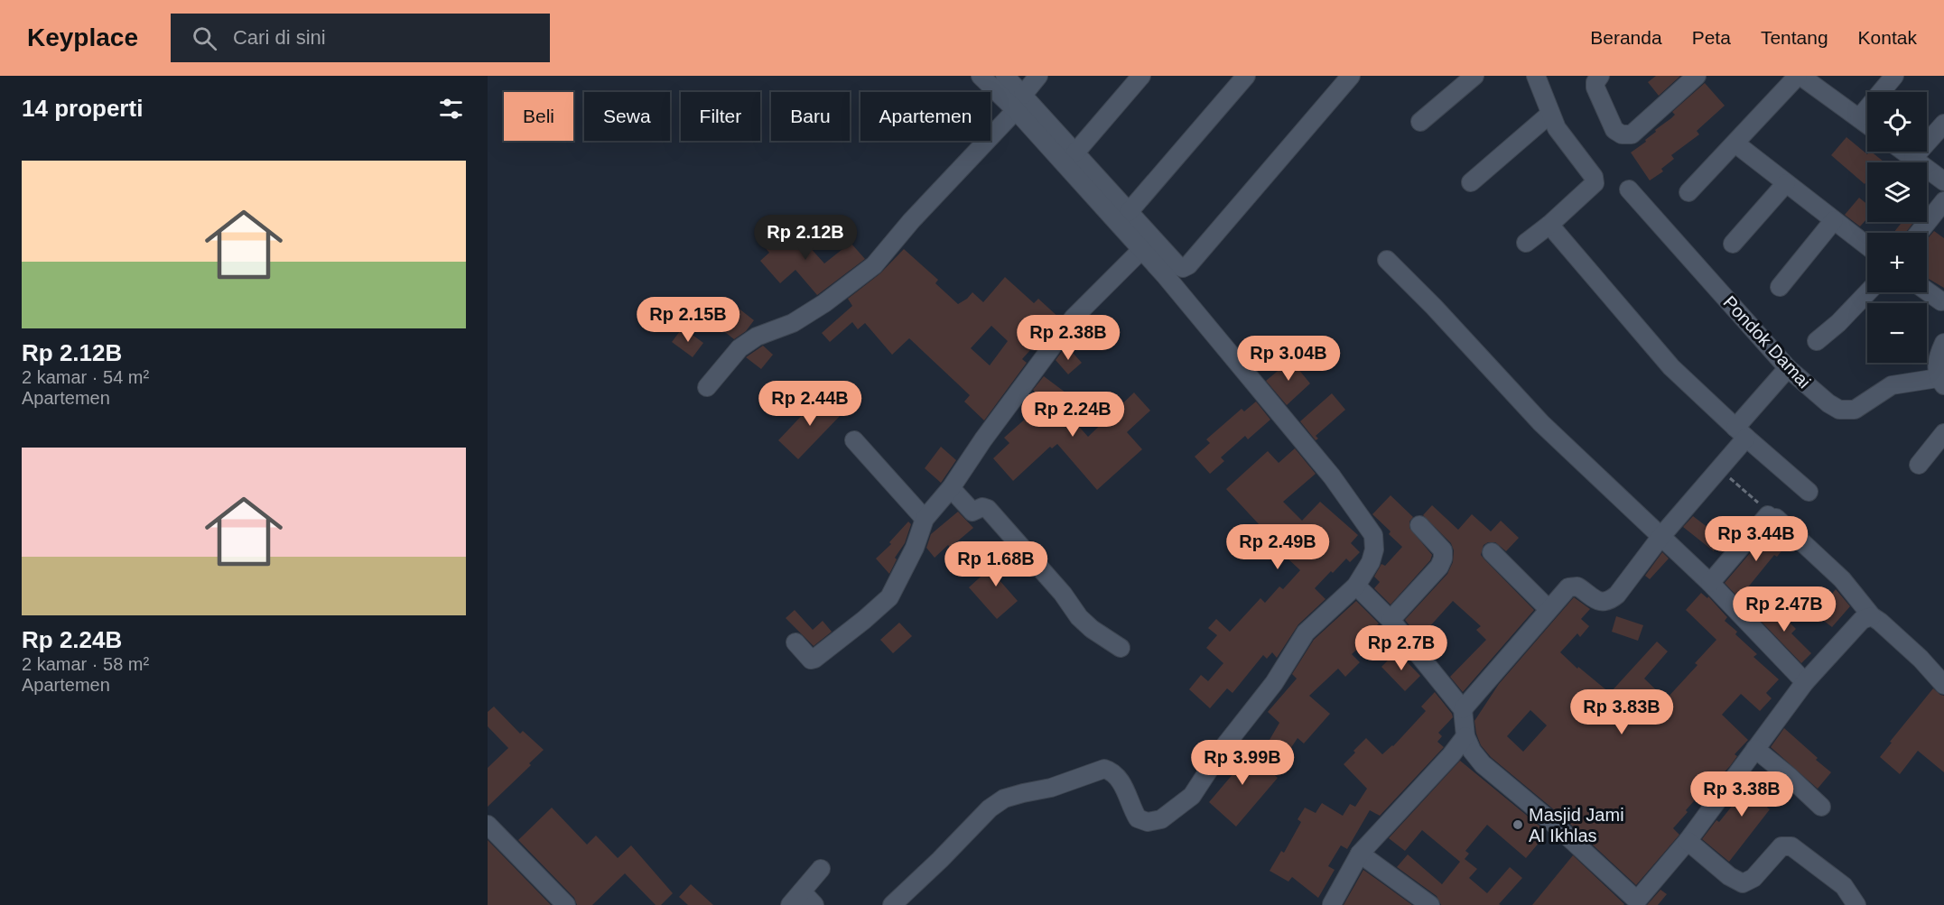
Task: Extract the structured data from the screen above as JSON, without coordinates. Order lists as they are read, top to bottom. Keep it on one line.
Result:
{"streets":{"street":["Pondok Damai"]},"places":["Masjid Jami Al Ikhlas"],"page":{"header":"Keyplace","search":"Cari di sini","nav":["Beranda","Peta","Tentang","Kontak"],"heading":"14 properti","map_buttons":["+","−"],"chip":["Beli","Sewa","Filter","Baru","Apartemen"],"list":[{"name":"Rp 2.12B","note":"2 kamar · 54 m² · Apartemen"},{"name":"Rp 2.24B","note":"2 kamar · 58 m² · Apartemen"}],"price":["Rp 2.12B","Rp 2.15B","Rp 2.38B","Rp 3.04B","Rp 2.44B","Rp 2.24B","Rp 3.44B","Rp 2.49B","Rp 1.68B","Rp 2.47B","Rp 2.7B","Rp 3.83B","Rp 3.99B","Rp 3.38B"]}}
